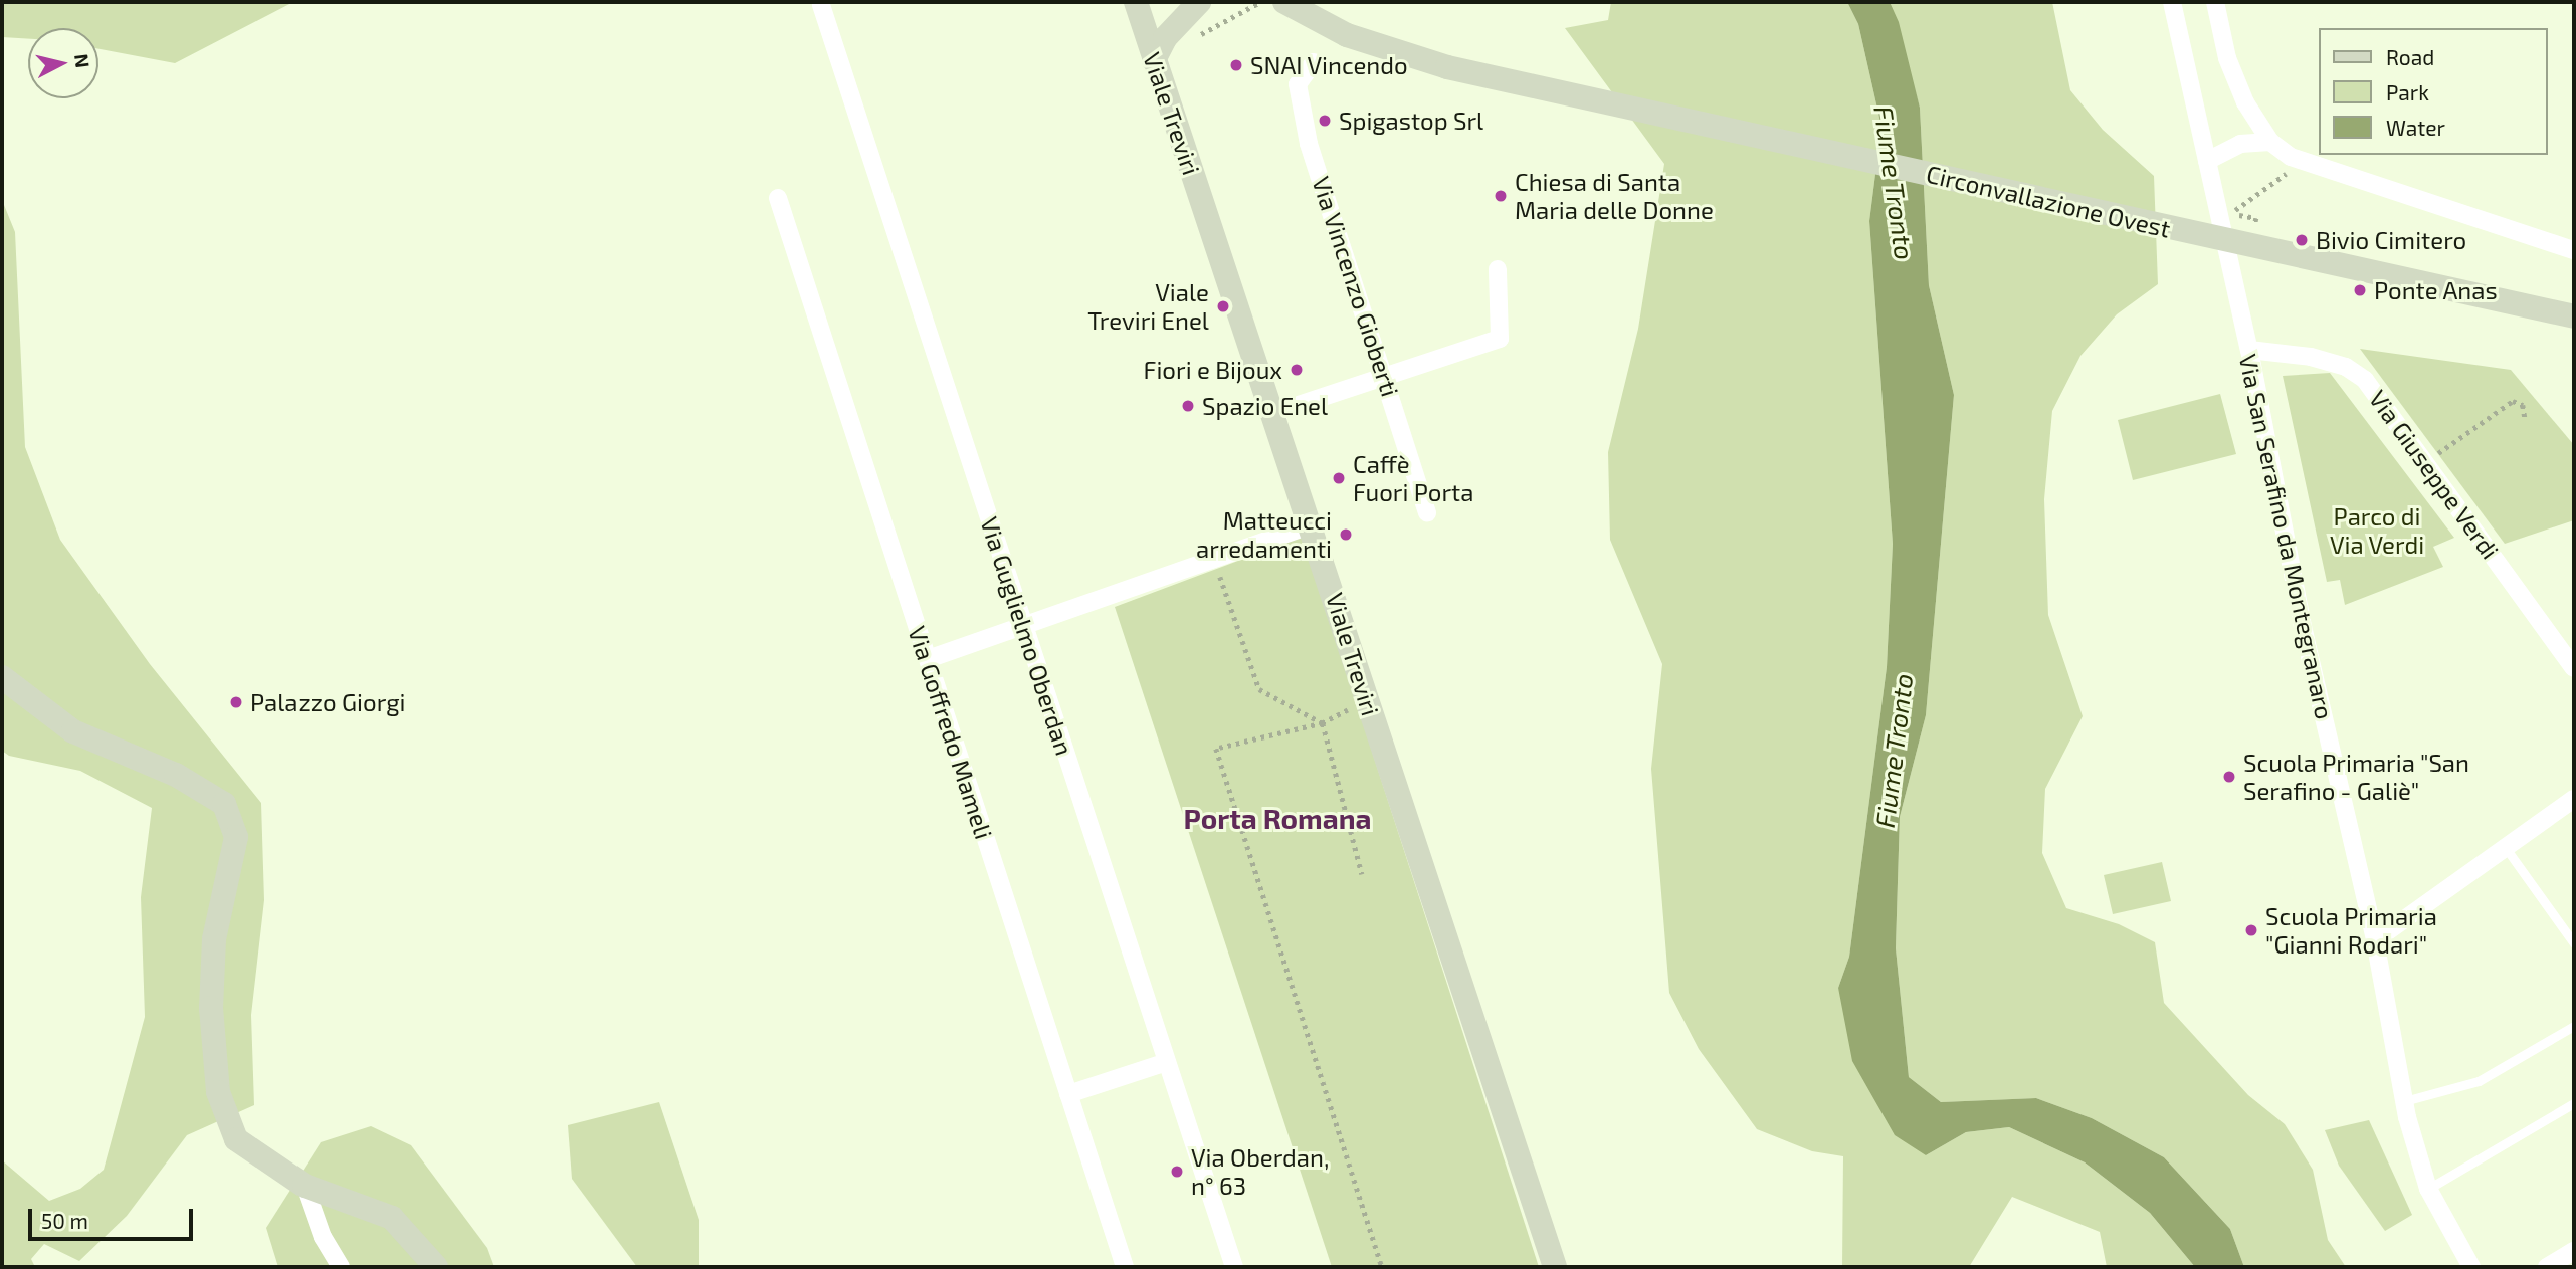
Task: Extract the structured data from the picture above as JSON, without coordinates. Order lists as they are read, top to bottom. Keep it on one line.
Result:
{"streets":{"street":["Viale Treviri","Circonvallazione Ovest","Via Vincenzo Gioberti","Via Giuseppe Verdi","Via San Serafino da Montegranaro","Via Guglielmo Oberdan","Via Goffredo Mameli"]},"crossings":[["Via Giuseppe Verdi","Via San Serafino da Montegranaro"]],"districts":["Porta Romana"],"water":["Fiume Tronto"],"parks":["Parco di Via Verdi"],"places":["SNAI Vincendo","Spigastop Srl","Chiesa di Santa Maria delle Donne","Bivio Cimitero","Ponte Anas","Viale Treviri Enel","Fiori e Bijoux","Spazio Enel","Caffè Fuori Porta","Matteucci arredamenti","Palazzo Giorgi","Scuola Primaria \"San Serafino - Galiè\"","Scuola Primaria \"Gianni Rodari\"","Via Oberdan, n° 63"],"legend":["Road","Park","Water"],"scale_bar":"50 m","north":"right"}
